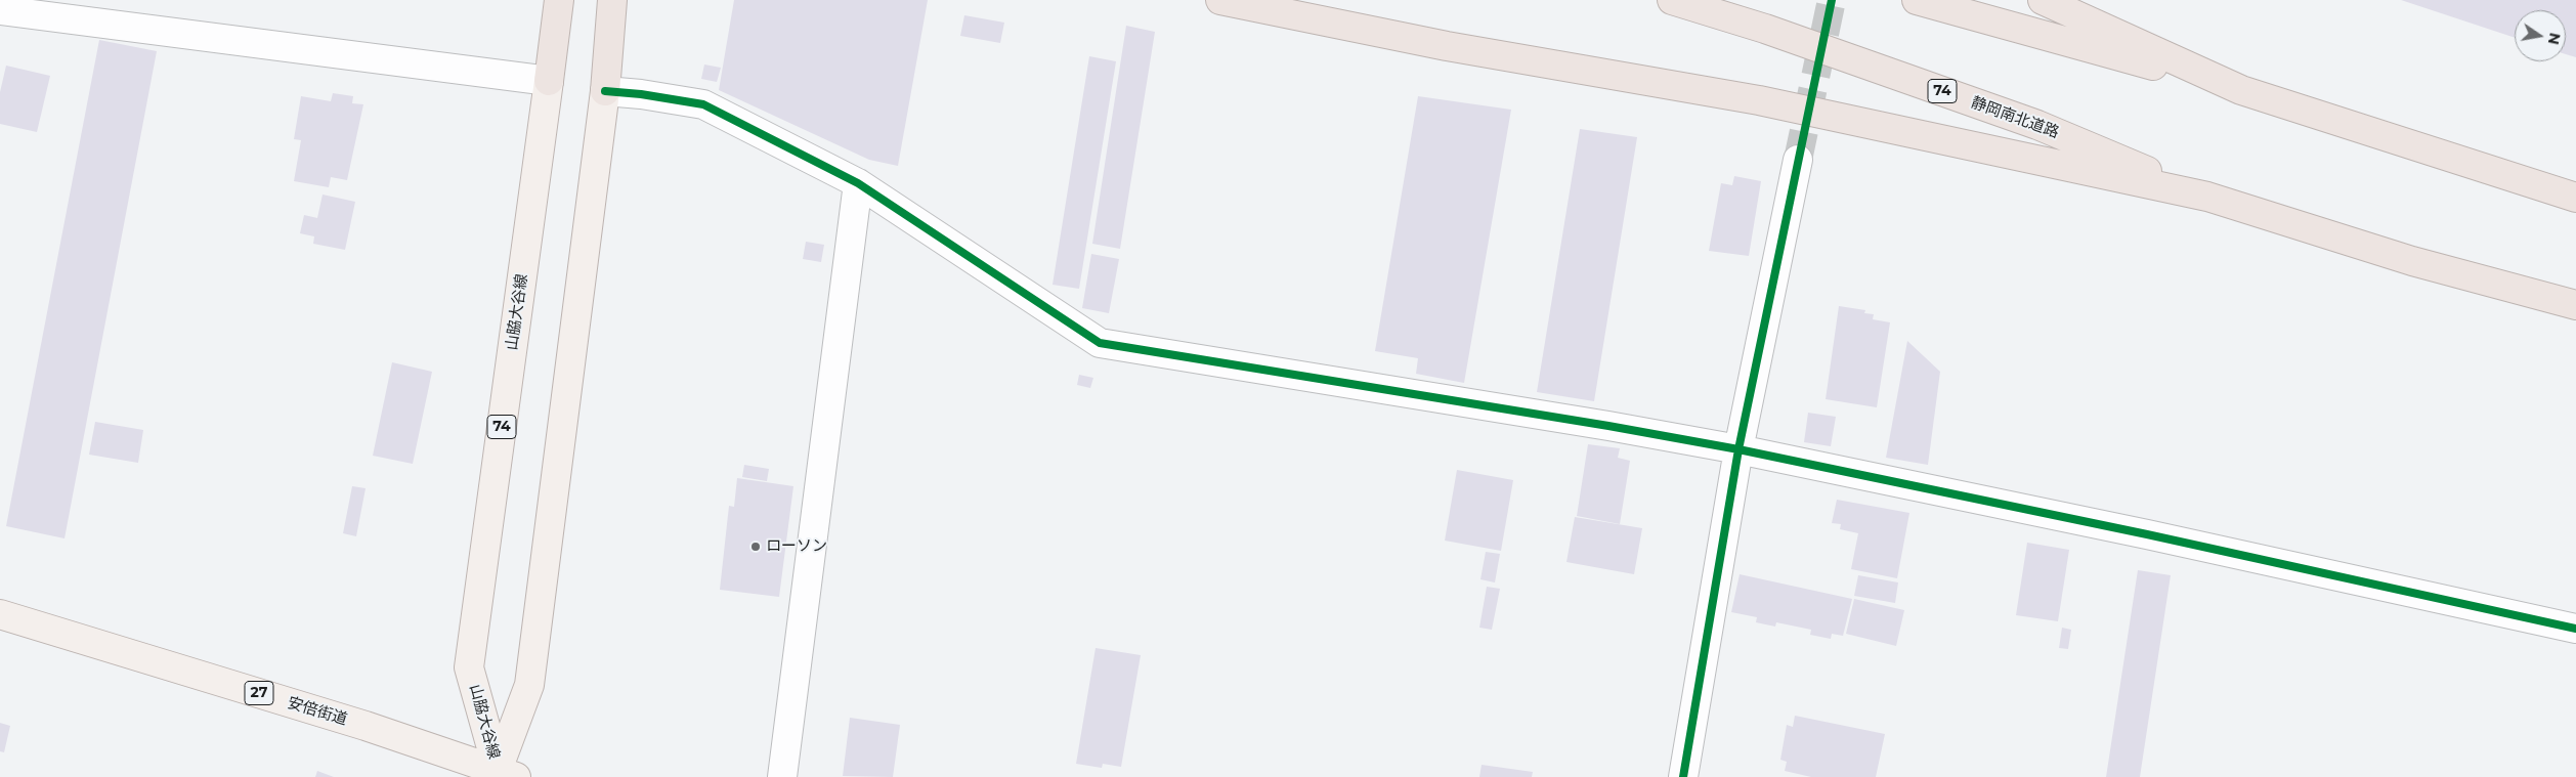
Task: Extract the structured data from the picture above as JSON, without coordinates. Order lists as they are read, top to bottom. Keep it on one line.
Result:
{"streets":{"highway":["74","静岡南北道路"],"main road":["山脇大谷線","27","安倍街道"]},"crossings":[["山脇大谷線","安倍街道"]],"places":["ローソン"],"north":"right"}
